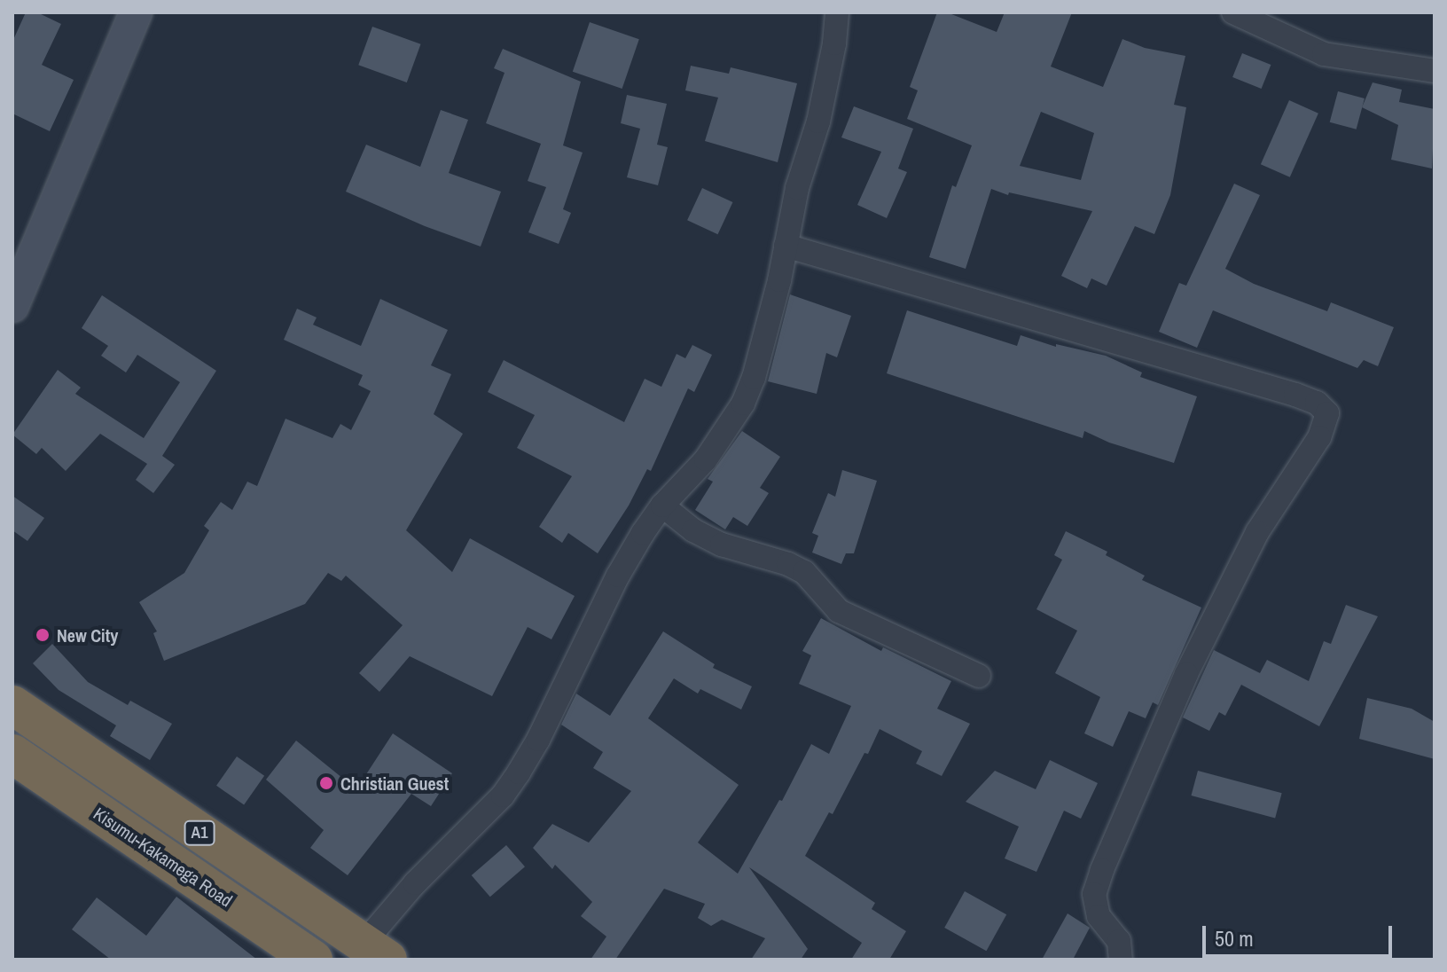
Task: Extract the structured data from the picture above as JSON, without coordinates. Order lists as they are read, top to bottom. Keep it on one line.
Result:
{"streets":{"highway":["A1","Kisumu-Kakamega Road"]},"places":["New City","Christian Guest"],"scale_bar":"50 m"}
